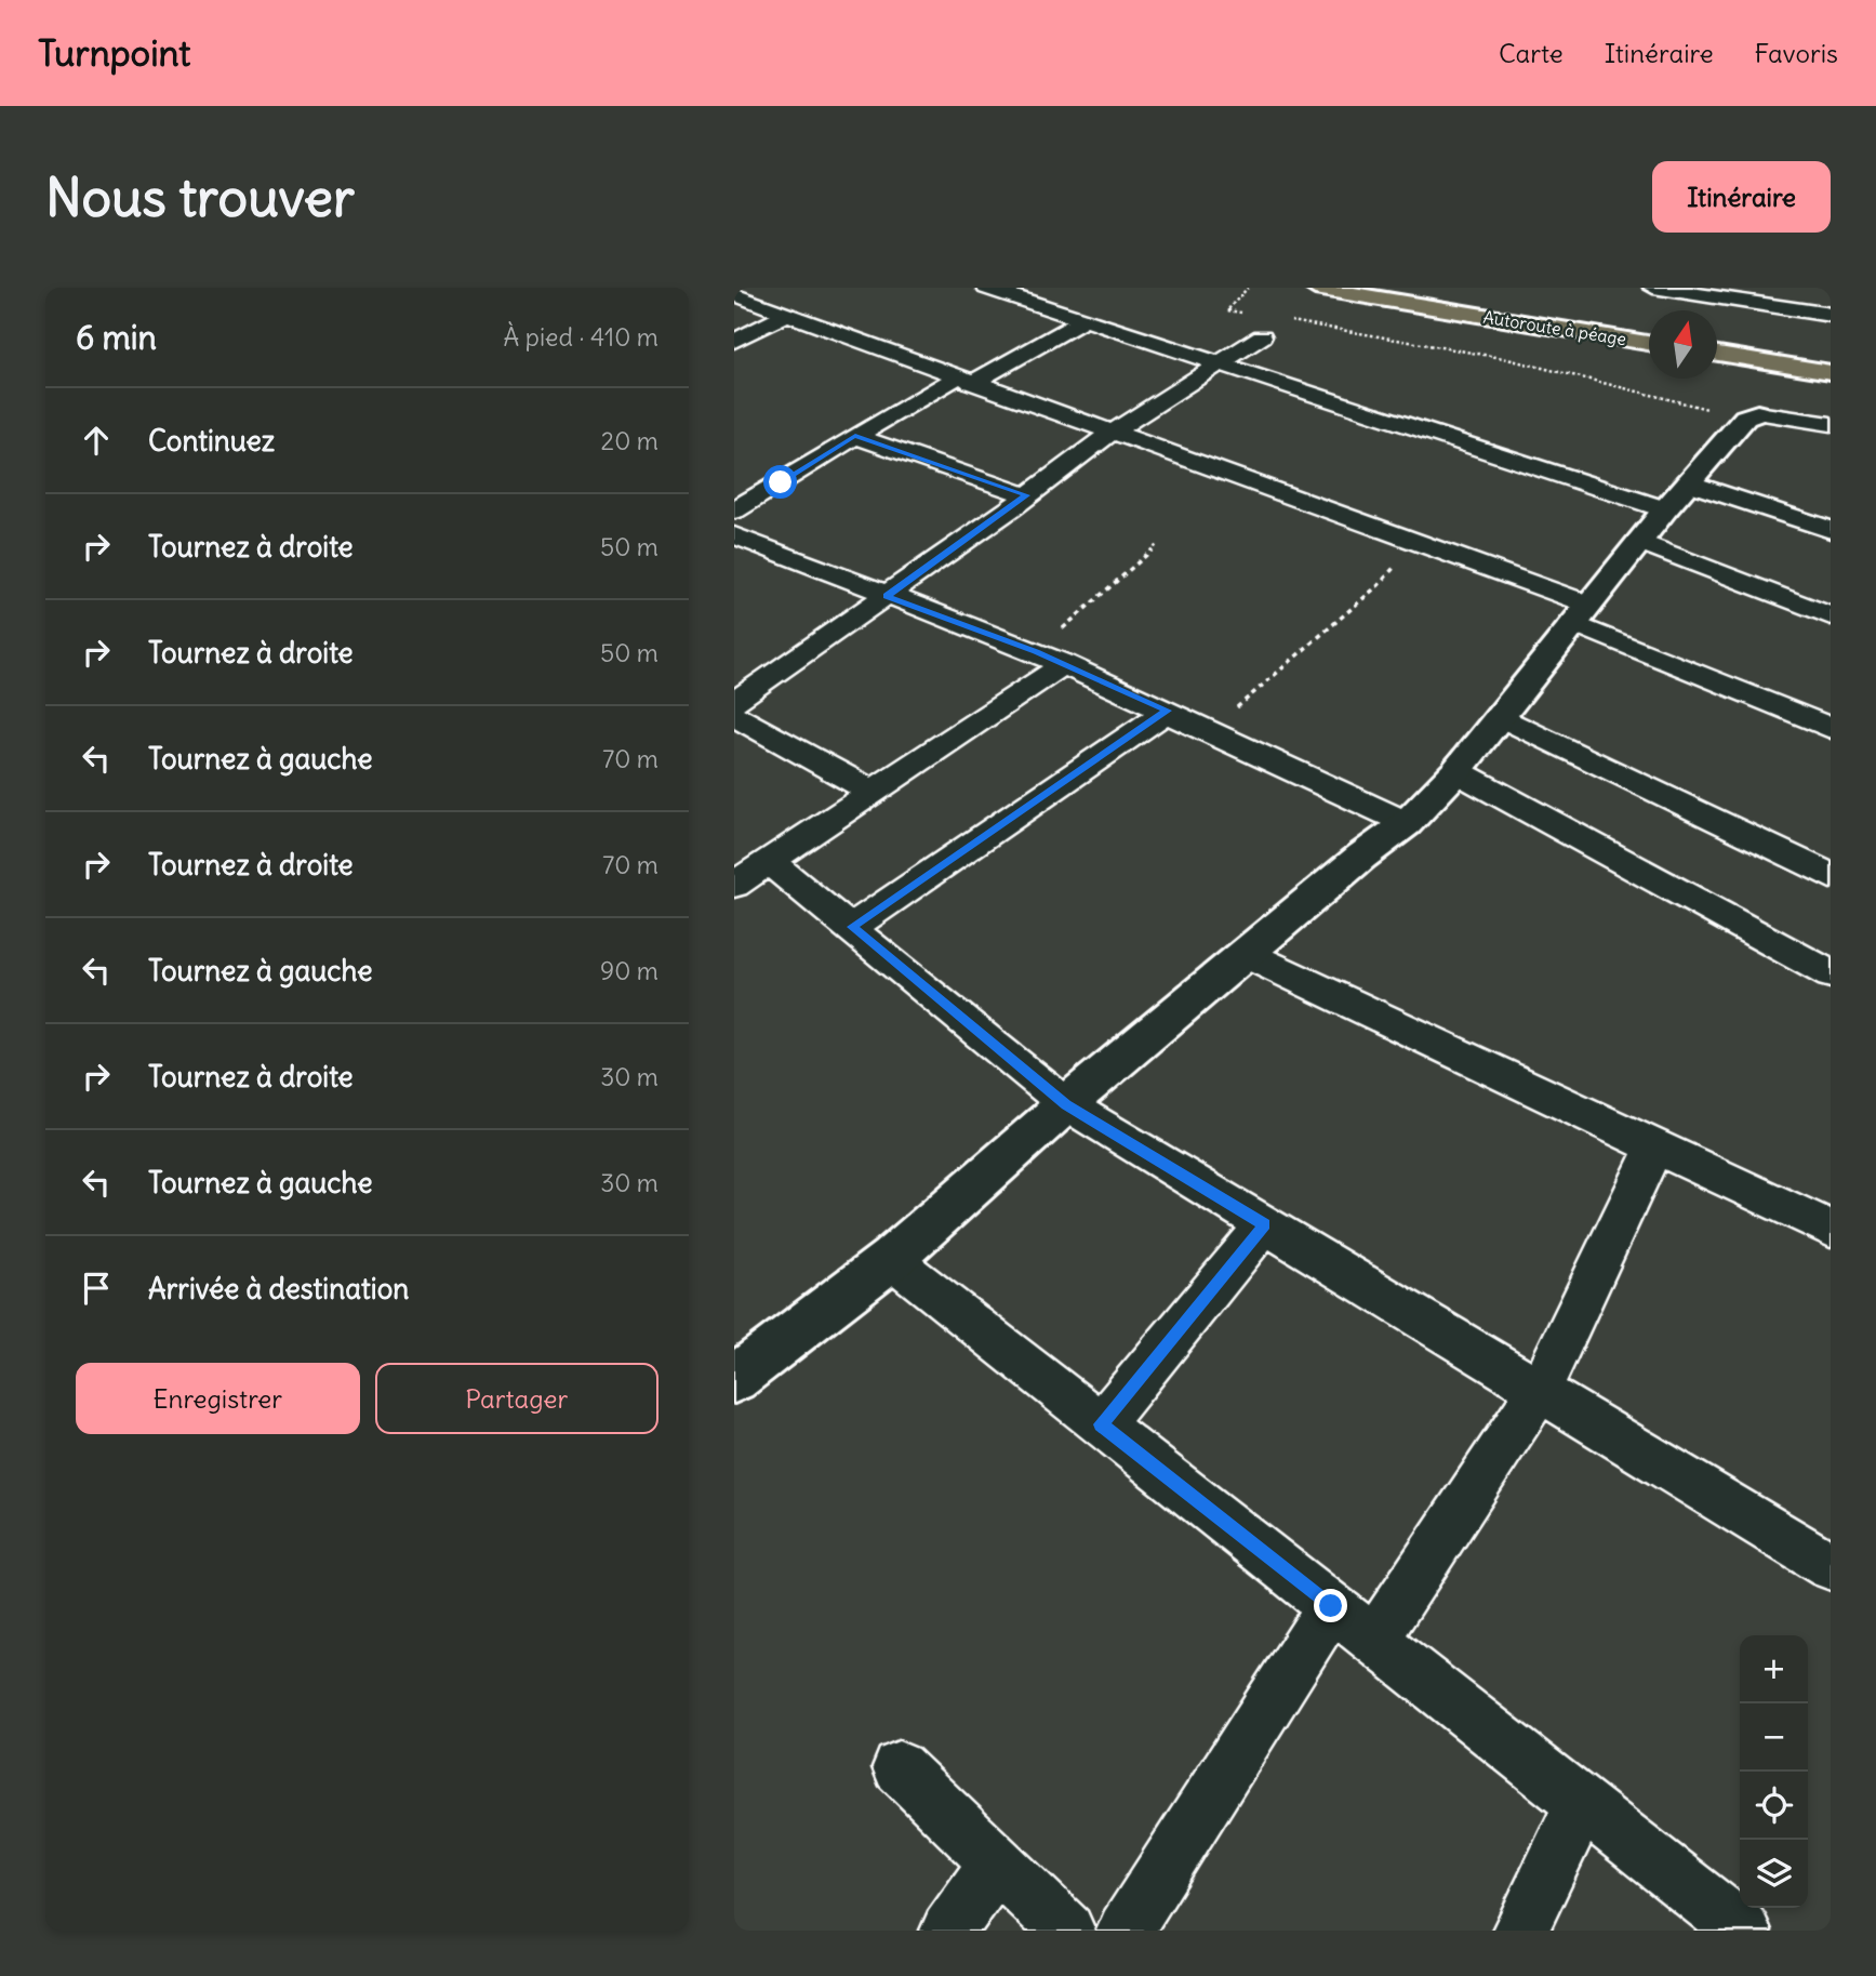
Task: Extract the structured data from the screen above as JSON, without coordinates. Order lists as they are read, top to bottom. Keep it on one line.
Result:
{"streets":{"highway":["Autoroute à péage"]},"north":"top","page":{"header":"Turnpoint","nav":["Carte","Itinéraire","Favoris"],"buttons":["Itinéraire",["Enregistrer","Partager"]],"title":"Nous trouver","heading":["6 min","À pied · 410 m"],"list":[["Continuez","20 m"],["Tournez à droite","50 m"],["Tournez à droite","50 m"],["Tournez à gauche","70 m"],["Tournez à droite","70 m"],["Tournez à gauche","90 m"],["Tournez à droite","30 m"],["Tournez à gauche","30 m"],"Arrivée à destination"],"map_buttons":["+","−"]}}
